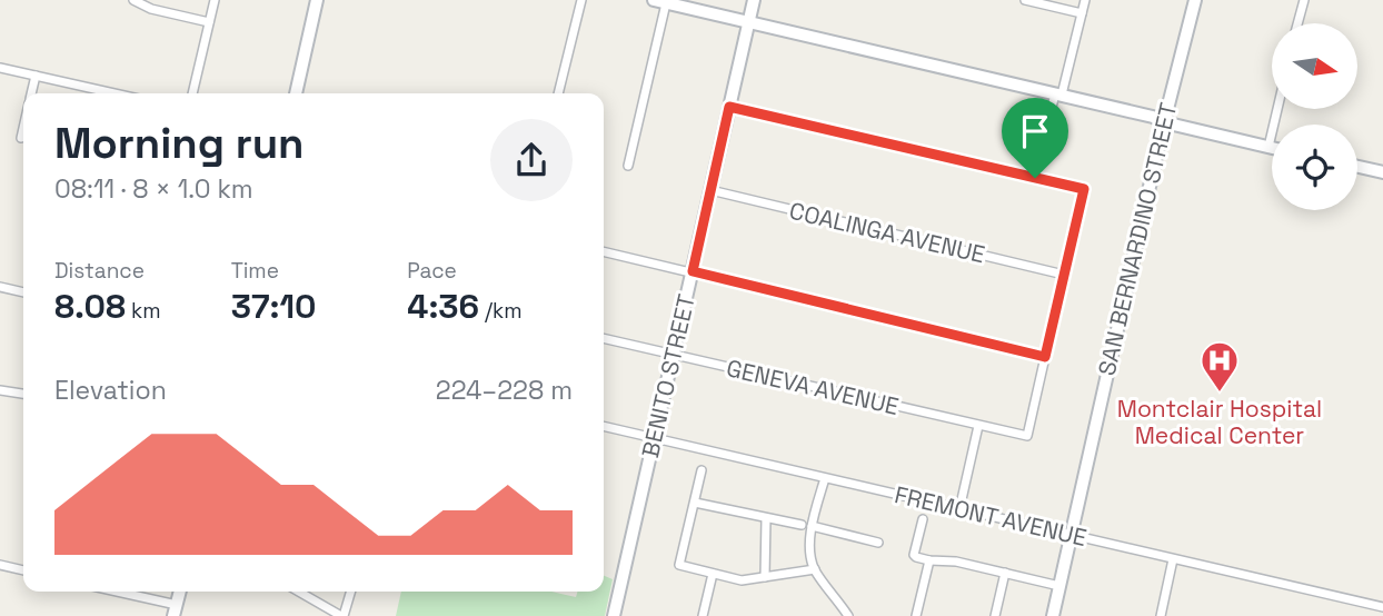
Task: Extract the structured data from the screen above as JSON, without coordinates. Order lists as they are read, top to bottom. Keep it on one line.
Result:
{"streets":{"main road":["SAN BERNARDINO STREET","BENITO STREET"],"street":["COALINGA AVENUE","GENEVA AVENUE","FREMONT AVENUE"]},"crossings":[["COALINGA AVENUE","BENITO STREET"],["SAN BERNARDINO STREET","FREMONT AVENUE"],["BENITO STREET","GENEVA AVENUE"],["BENITO STREET","FREMONT AVENUE"]],"places":{"hospital":["Montclair Hospital Medical Center"]},"north":"right","page":{"heading":["Morning run","08:11 · 8 × 1.0 km"],"stats":[["Distance","8.08 km"],["Time","37:10"],["Pace","4:36 /km"]],"chart":["Elevation","224–228 m"]}}
